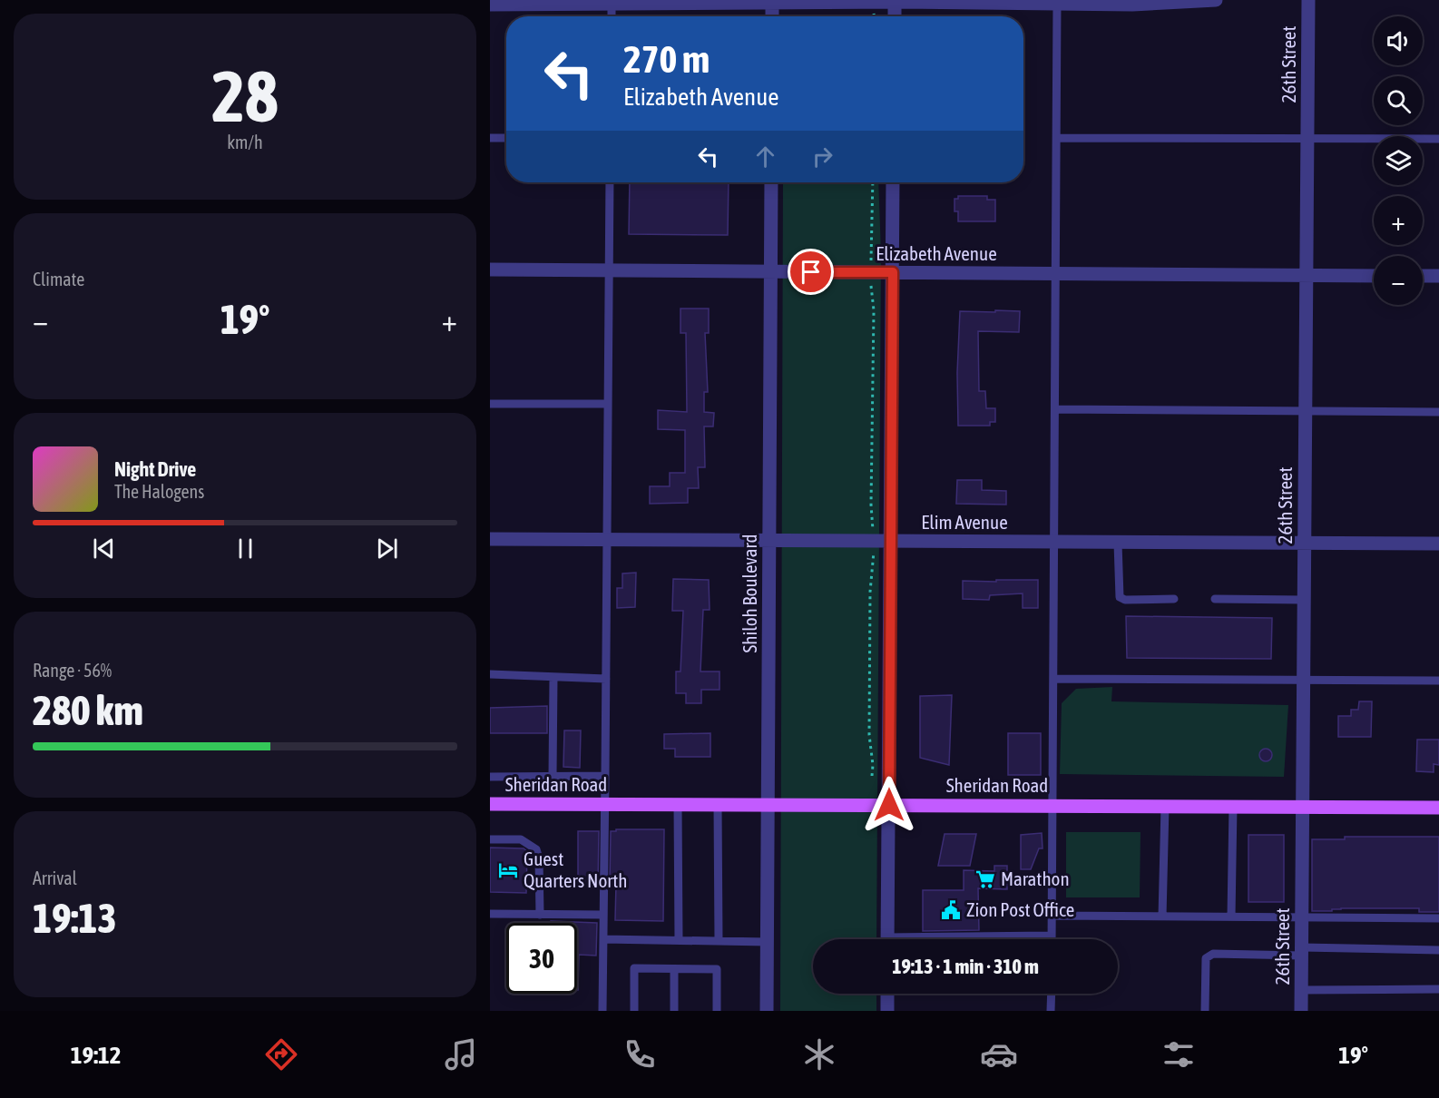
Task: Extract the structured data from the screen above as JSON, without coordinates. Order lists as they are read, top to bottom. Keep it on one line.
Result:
{"streets":{"main road":["Sheridan Road"],"street":["26th Street","Elizabeth Avenue","Elim Avenue","Shiloh Boulevard"]},"crossings":[["26th Street","Elizabeth Avenue"],["26th Street","Elim Avenue"],["26th Street","Sheridan Road"],["Elizabeth Avenue","Shiloh Boulevard"],["Elim Avenue","Shiloh Boulevard"],["Shiloh Boulevard","Sheridan Road"]],"places":{"hotel":["Guest Quarters North"],"supermarket":["Marathon"],"public building":["Zion Post Office"]},"page":{"tile":[["28","km/h"],"Climate",["Range · 56%","280 km"],["Arrival","19:13"]],"map_buttons":["+","−"],"turn":["270 m","Elizabeth Avenue"],"heat":["−","19°","+"],"song":["Night Drive","The Halogens"],"limit":"30","trip":"19:13 · 1 min · 310 m","tabs":["19:12","19°"]}}
